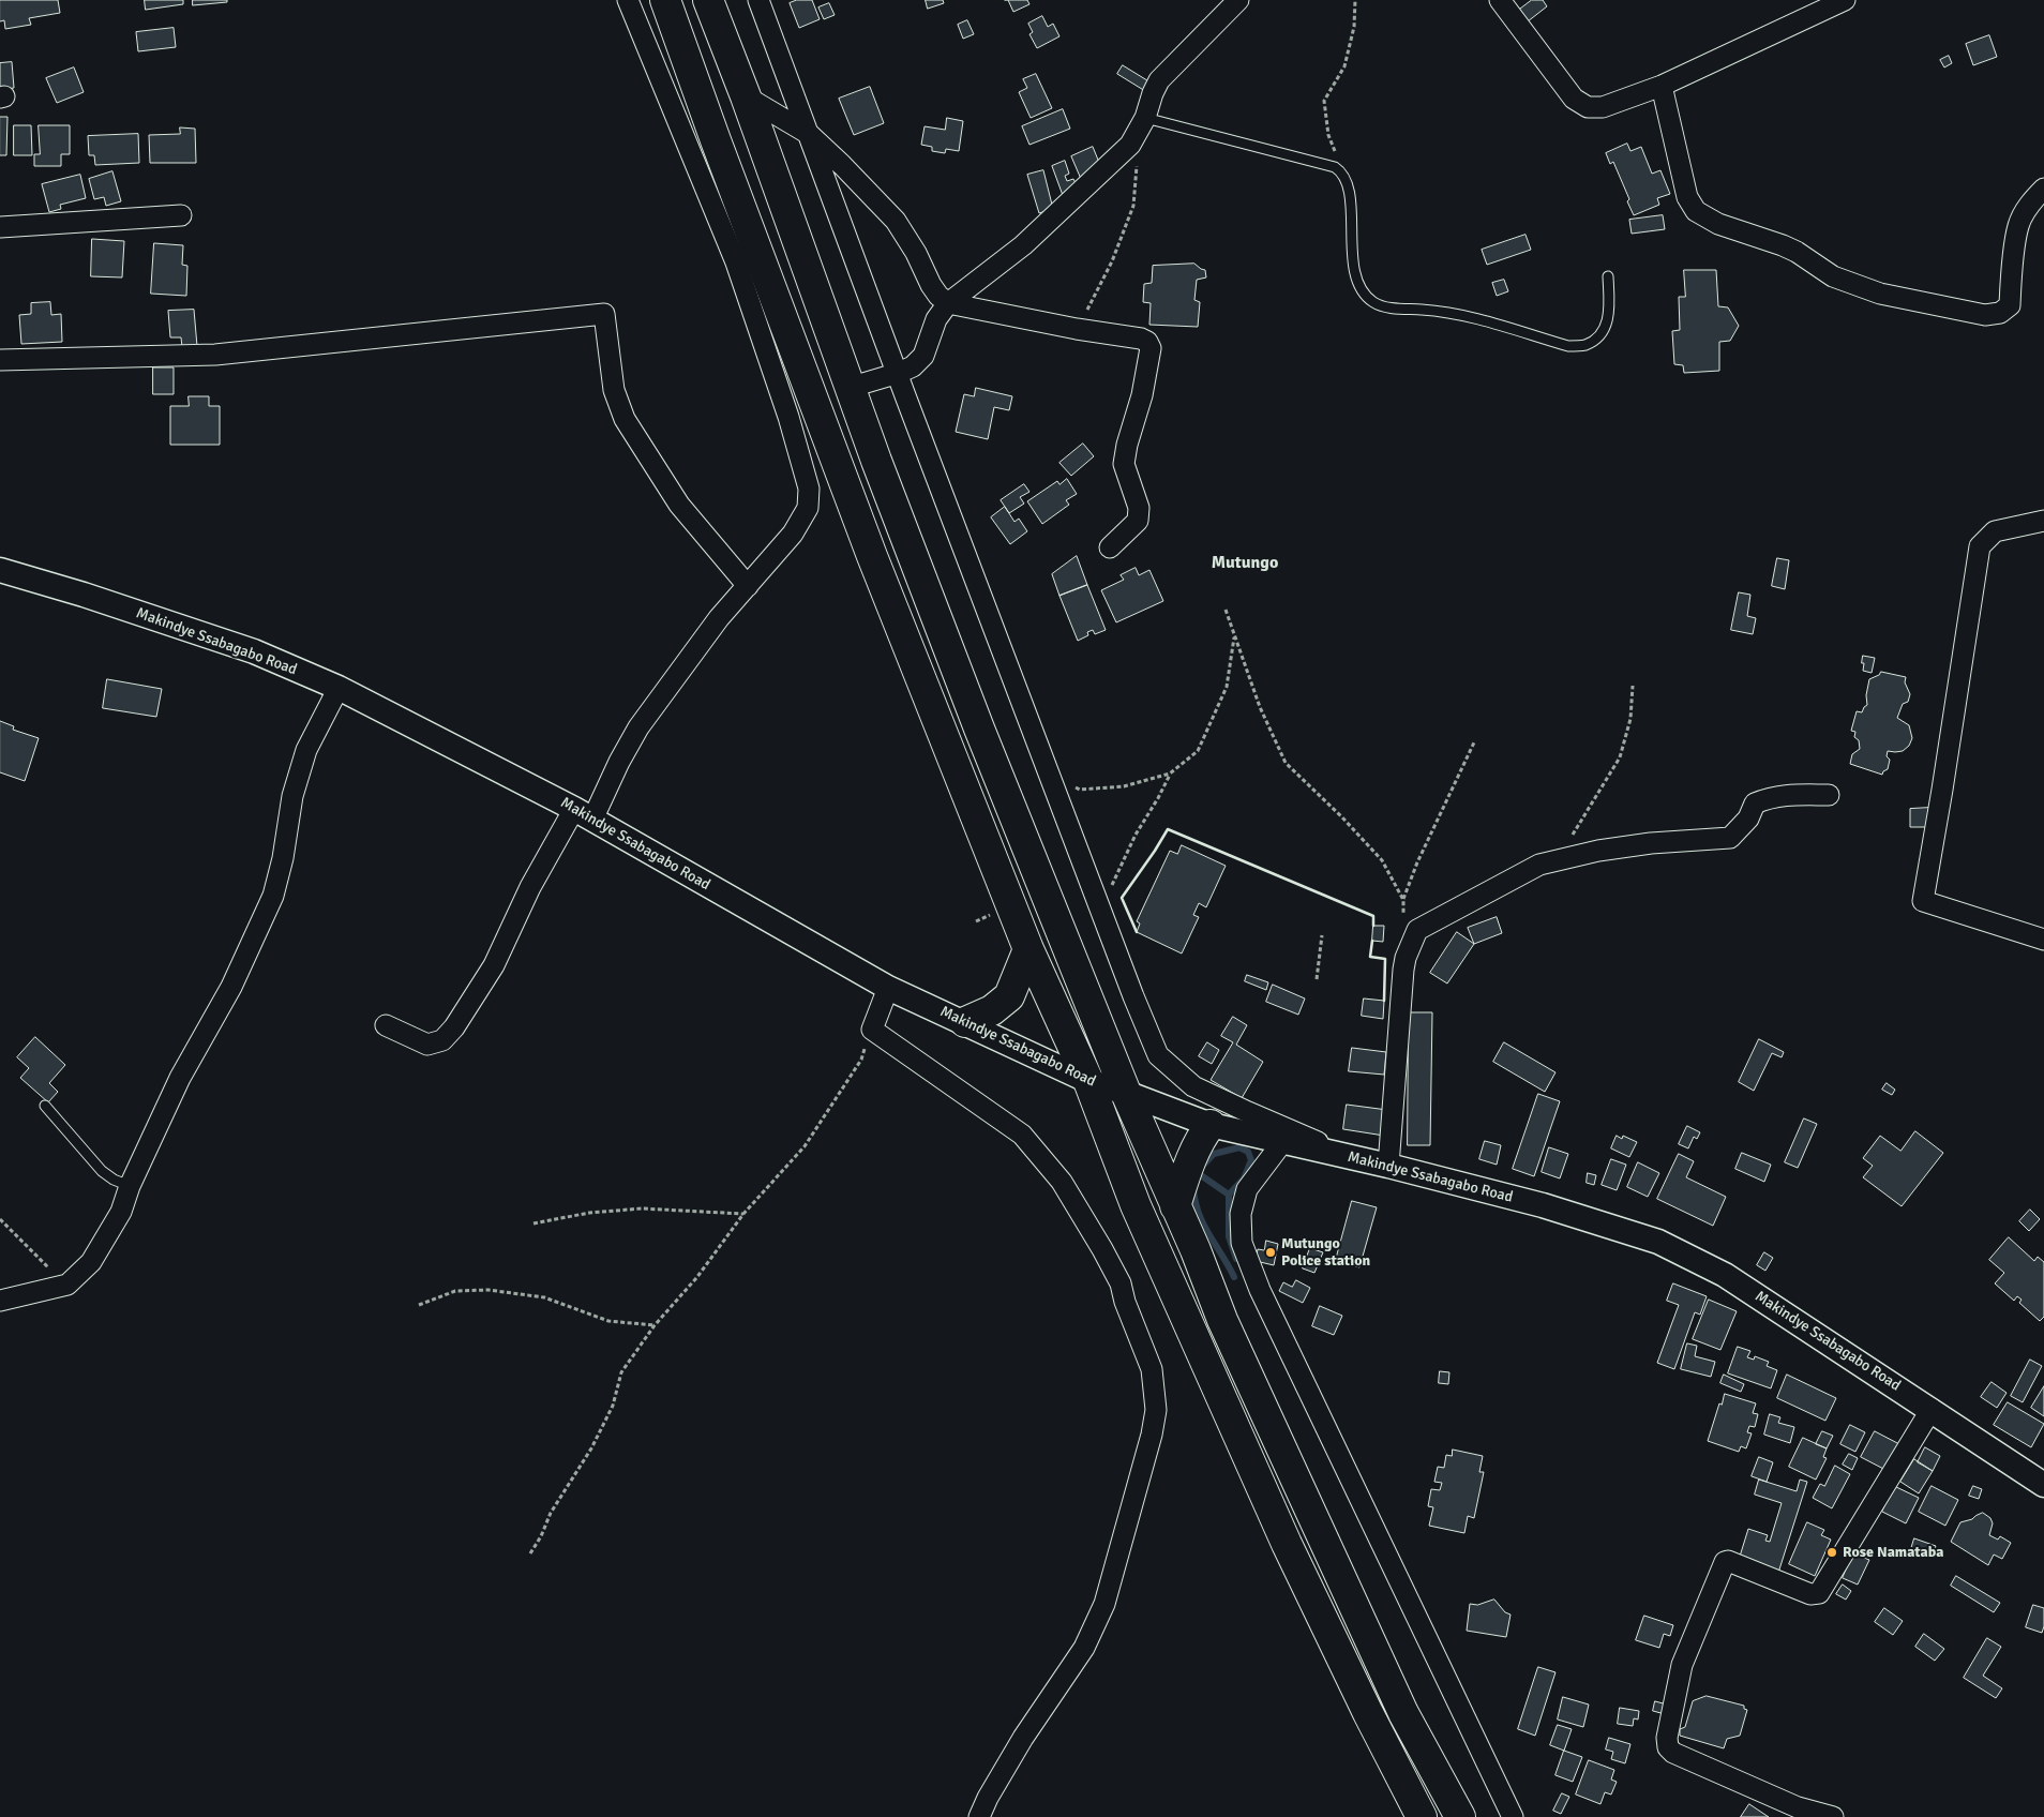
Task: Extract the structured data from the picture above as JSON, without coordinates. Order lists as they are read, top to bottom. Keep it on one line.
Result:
{"streets":{"street":["Makindye Ssabagabo Road"]},"districts":["Mutungo"],"places":["Mutungo Police station","Rose Namataba"]}
